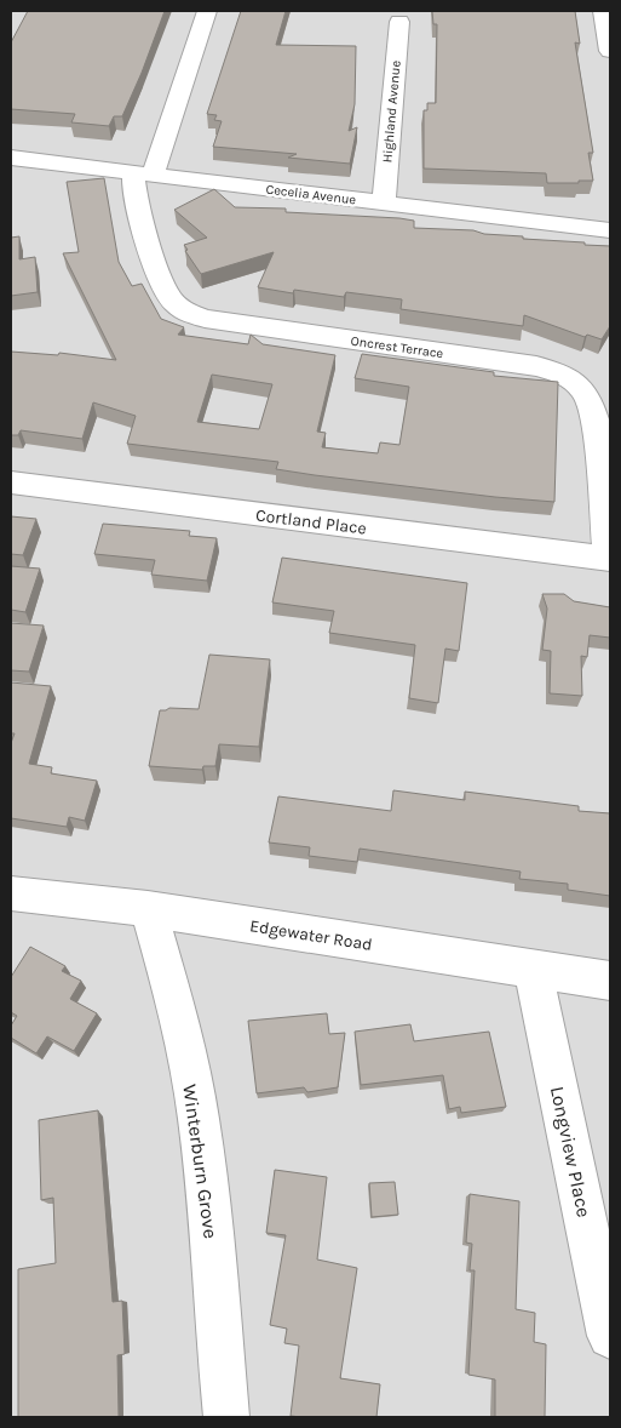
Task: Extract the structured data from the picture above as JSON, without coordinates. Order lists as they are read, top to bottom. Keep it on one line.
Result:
{"streets":{"street":["Highland Avenue","Cecelia Avenue","Oncrest Terrace","Cortland Place","Edgewater Road","Longview Place","Winterburn Grove"]},"crossings":[["Highland Avenue","Cecelia Avenue"],["Cecelia Avenue","Oncrest Terrace"],["Oncrest Terrace","Cortland Place"],["Edgewater Road","Longview Place"],["Edgewater Road","Winterburn Grove"]]}
